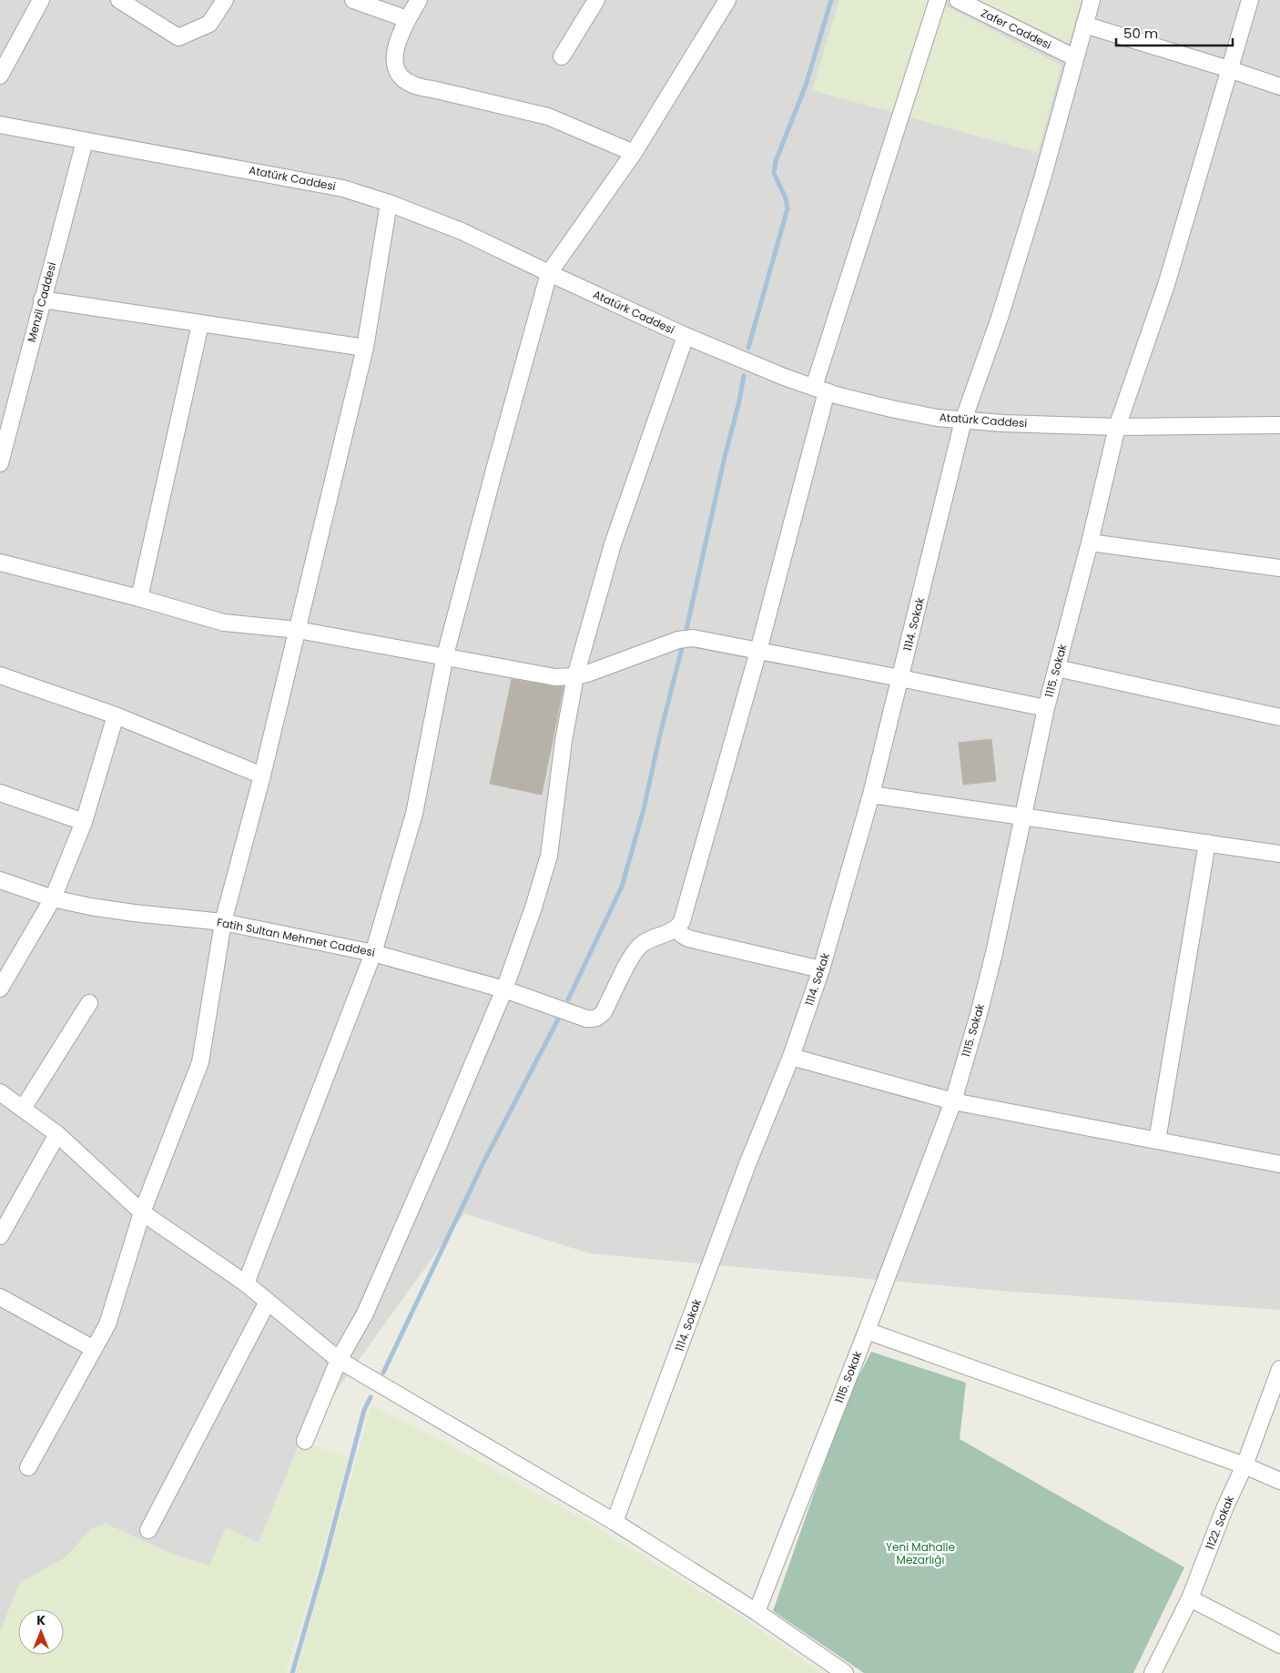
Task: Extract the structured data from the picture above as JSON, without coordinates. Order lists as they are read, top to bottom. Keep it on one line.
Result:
{"streets":{"street":["Zafer Caddesi","Atatürk Caddesi","Menzil Caddesi","1114. Sokak","1115. Sokak","Fatih Sultan Mehmet Caddesi","1122. Sokak"]},"crossings":[["Zafer Caddesi","1114. Sokak"],["Atatürk Caddesi","Menzil Caddesi"],["Atatürk Caddesi","1114. Sokak"],["Atatürk Caddesi","1115. Sokak"]],"parks":["Yeni Mahalle Mezarlığı"],"scale_bar":"50 m","north":"top"}
